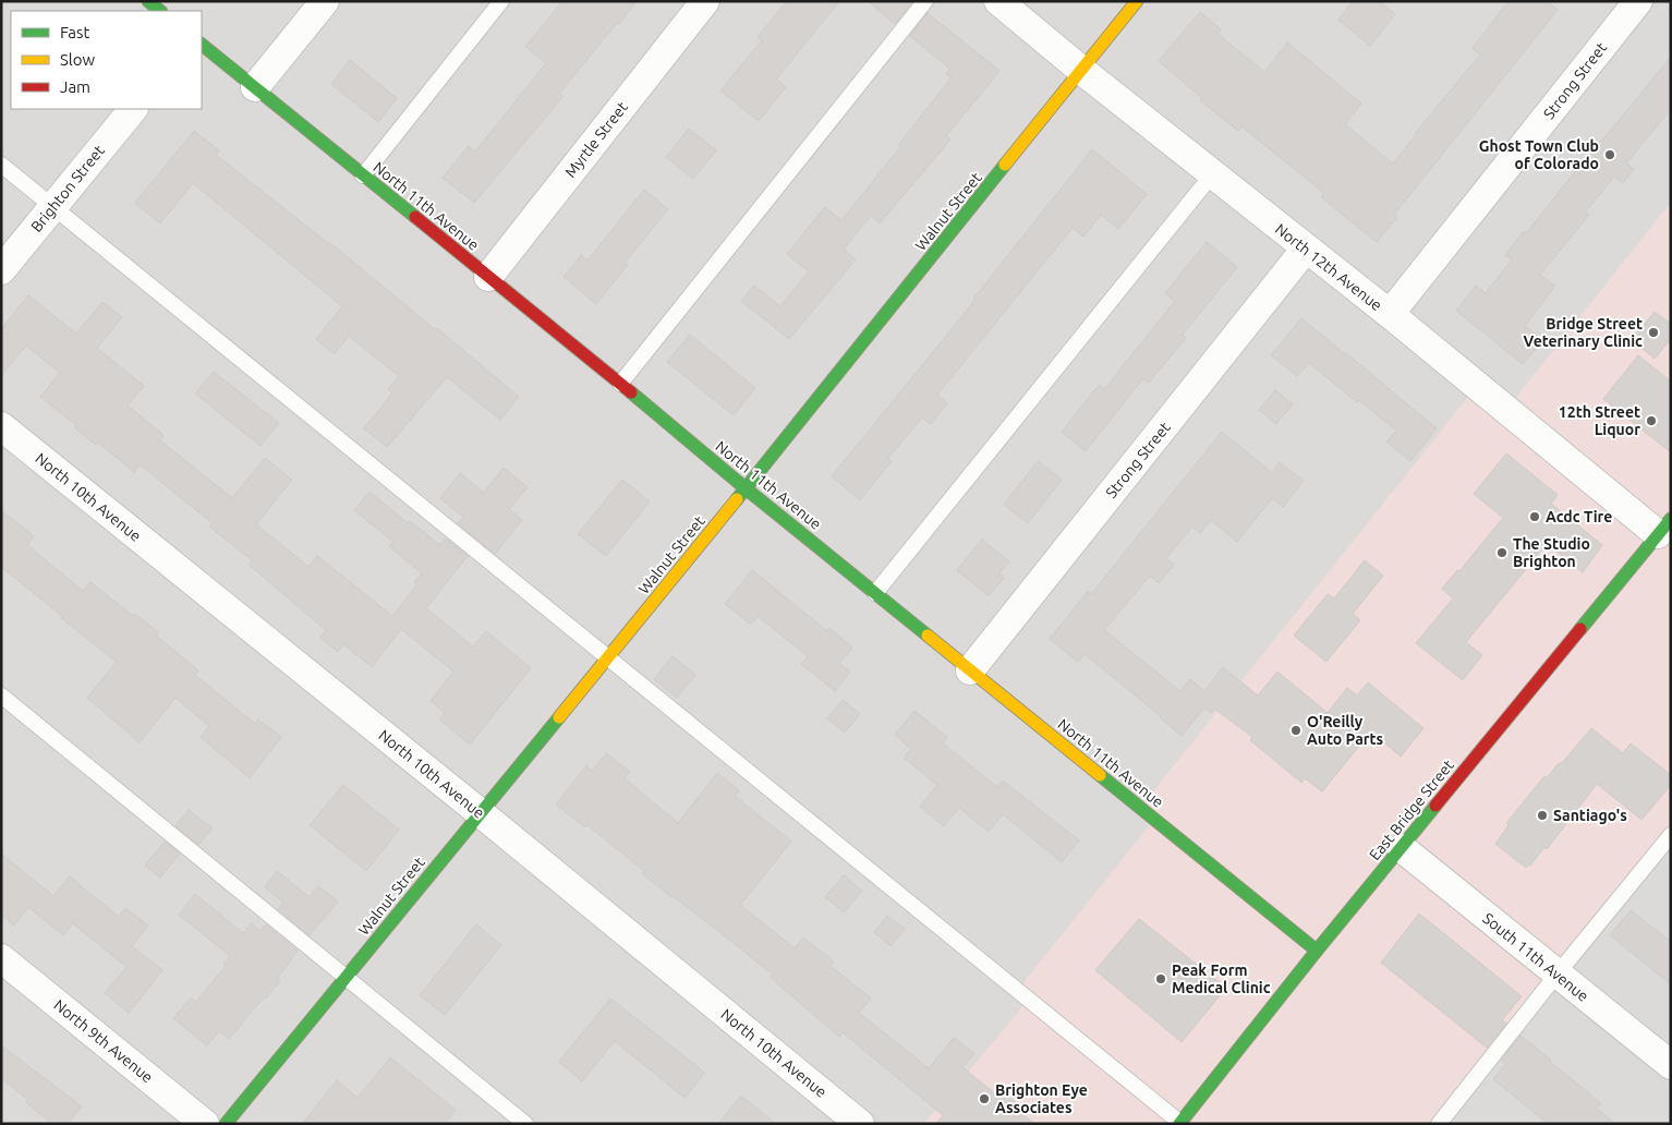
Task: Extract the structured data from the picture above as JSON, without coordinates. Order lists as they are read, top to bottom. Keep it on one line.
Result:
{"streets":{"street":["Strong Street","Myrtle Street","Brighton Street","North 11th Avenue","Walnut Street","North 12th Avenue","North 10th Avenue","East Bridge Street","South 11th Avenue","North 9th Avenue"]},"crossings":[["Strong Street","North 11th Avenue"],["Strong Street","North 12th Avenue"],["Myrtle Street","North 11th Avenue"],["North 11th Avenue","Walnut Street"],["North 11th Avenue","East Bridge Street"],["Walnut Street","North 12th Avenue"],["Walnut Street","North 10th Avenue"],["North 12th Avenue","East Bridge Street"],["East Bridge Street","South 11th Avenue"]],"places":["Ghost Town Club of Colorado","Bridge Street Veterinary Clinic","12th Street Liquor","Acdc Tire","The Studio Brighton","O'Reilly Auto Parts","Santiago's","Peak Form Medical Clinic","Brighton Eye Associates"],"legend":["Fast","Slow","Jam"]}
